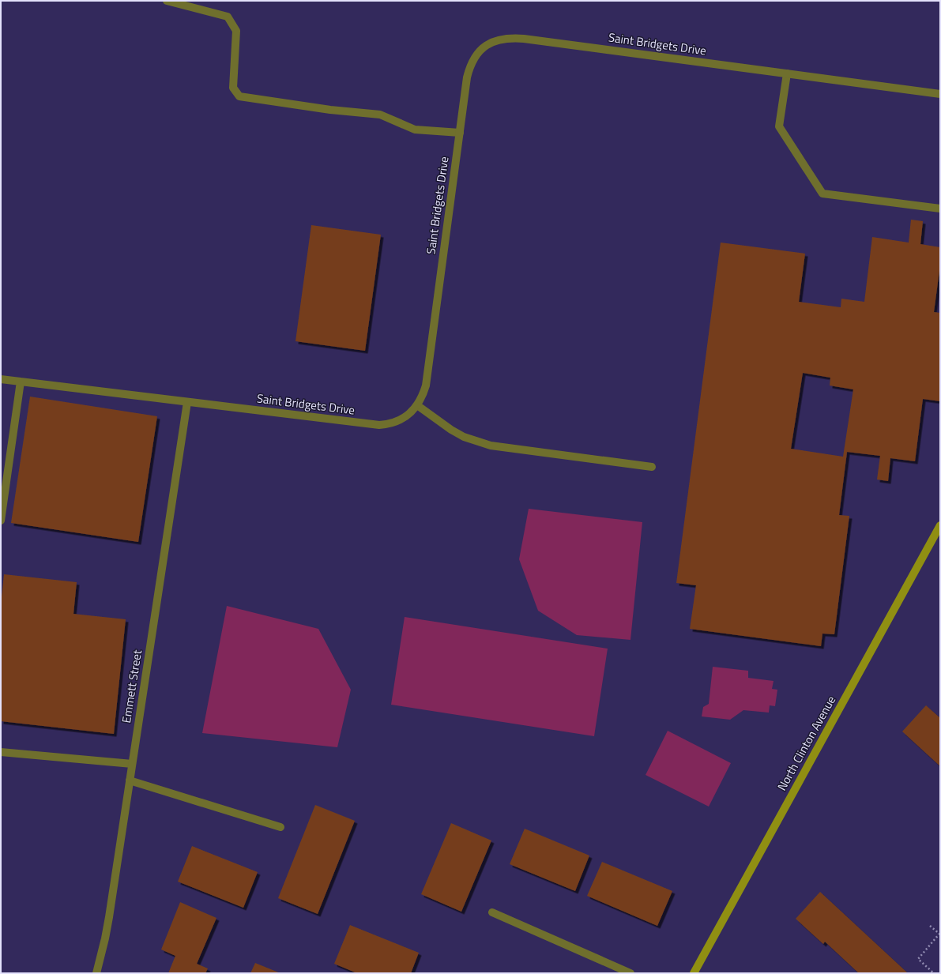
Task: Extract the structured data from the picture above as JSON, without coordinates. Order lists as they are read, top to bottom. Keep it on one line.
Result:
{"streets":{"main road":["North Clinton Avenue"],"street":["Saint Bridgets Drive","Emmett Street"]},"crossings":[["Saint Bridgets Drive","Emmett Street"]]}
